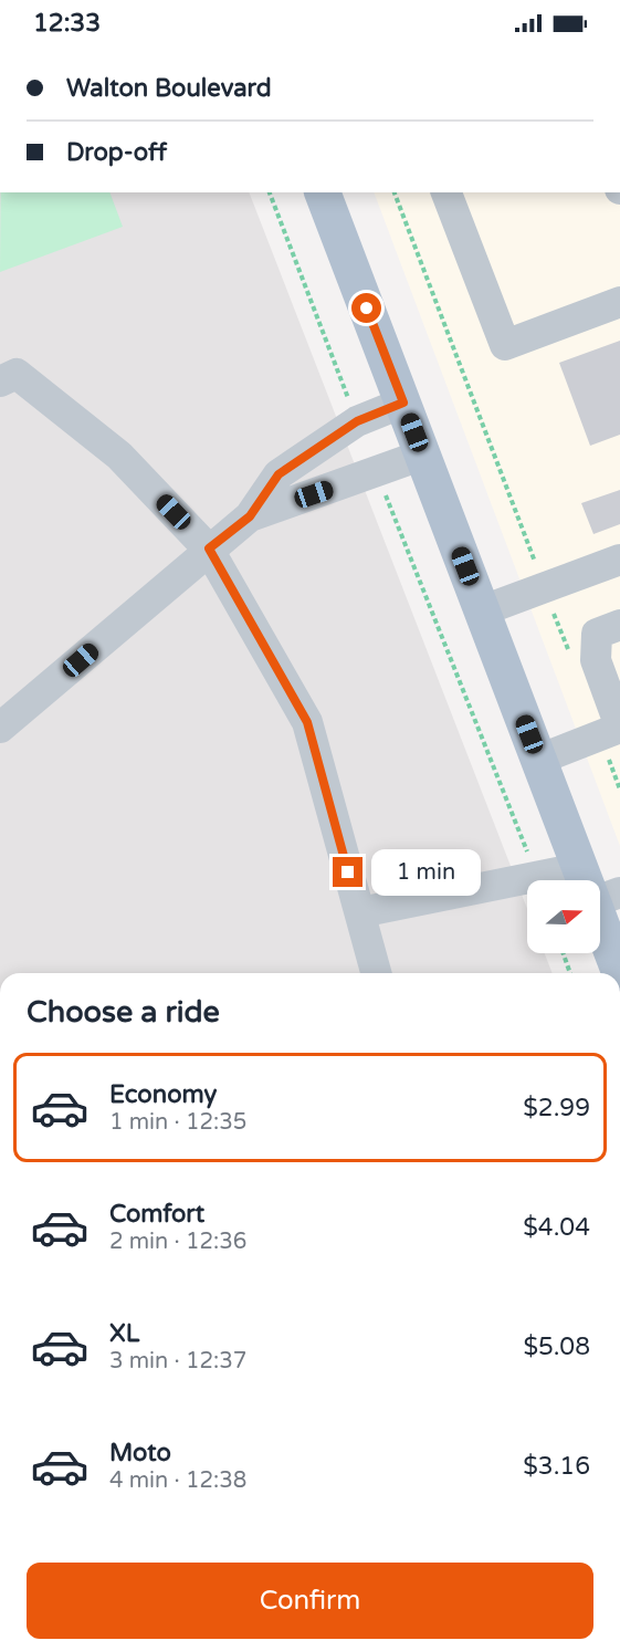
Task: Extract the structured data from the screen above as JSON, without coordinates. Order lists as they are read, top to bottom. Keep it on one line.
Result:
{"north":"right","page":{"status":"12:33","banner":["Walton Boulevard","Drop-off"],"bubble":"1 min","heading":"Choose a ride","list":[{"name":"Economy","note":"1 min · 12:35","value":"$2.99"},{"name":"Comfort","note":"2 min · 12:36","value":"$4.04"},{"name":"XL","note":"3 min · 12:37","value":"$5.08"},{"name":"Moto","note":"4 min · 12:38","value":"$3.16"}],"buttons":"Confirm"}}
